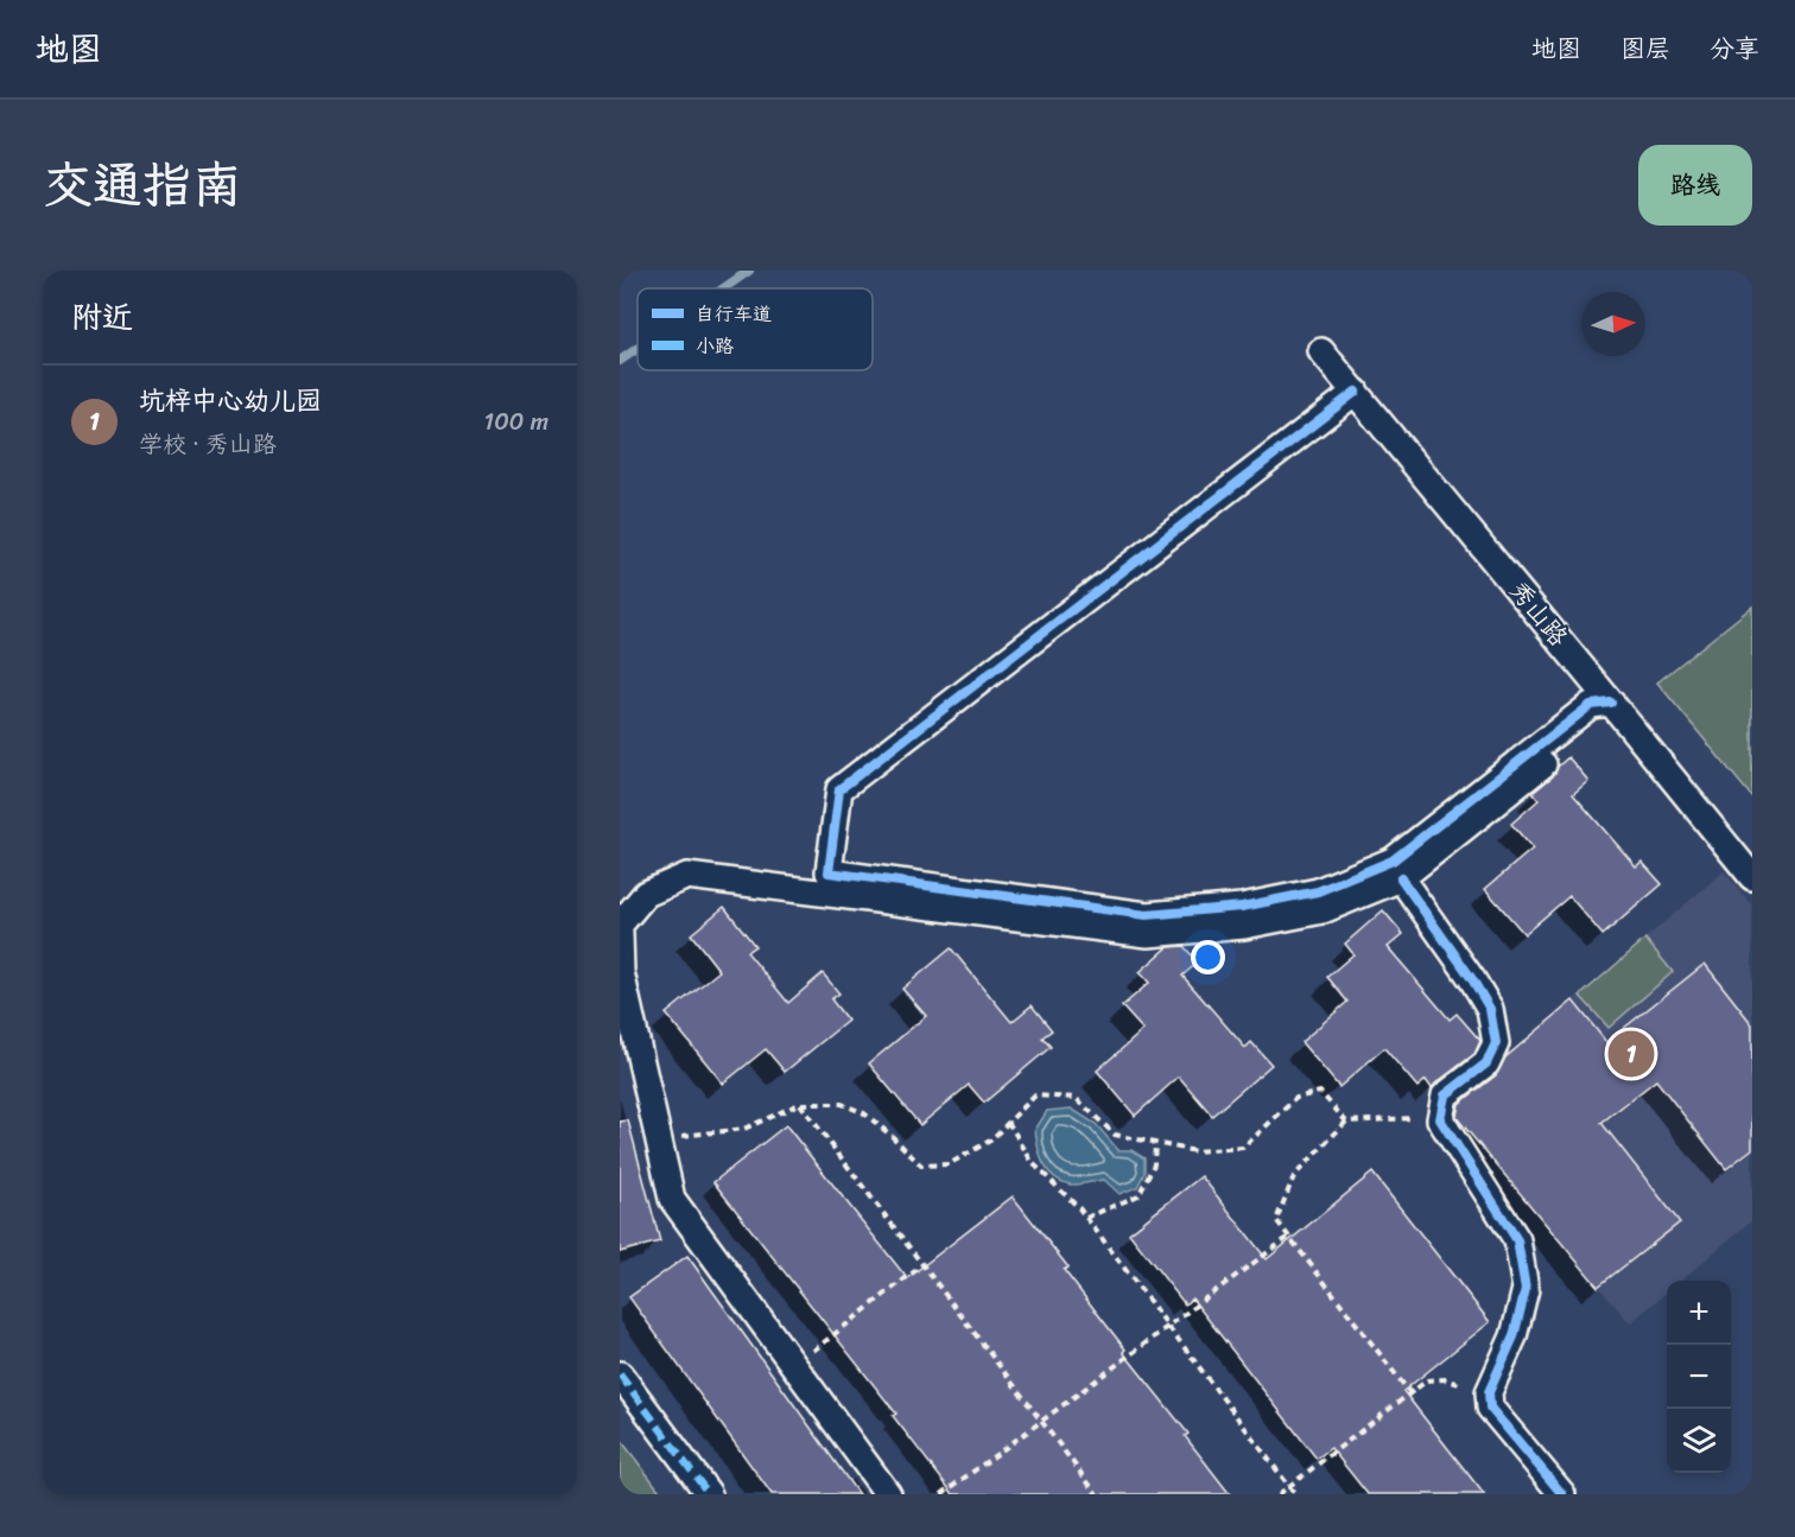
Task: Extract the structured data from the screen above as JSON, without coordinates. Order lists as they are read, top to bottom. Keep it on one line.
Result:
{"streets":{"street":["秀山路"]},"legend":["自行车道","小路"],"north":"right","page":{"header":"地图","nav":["地图","图层","分享"],"title":"交通指南","buttons":"路线","heading":"附近","list":[{"mark":"1","name":"坑梓中心幼儿园","note":"学校 · 秀山路","value":"100 m"}],"pins":"1","map_buttons":["+","−"]}}
